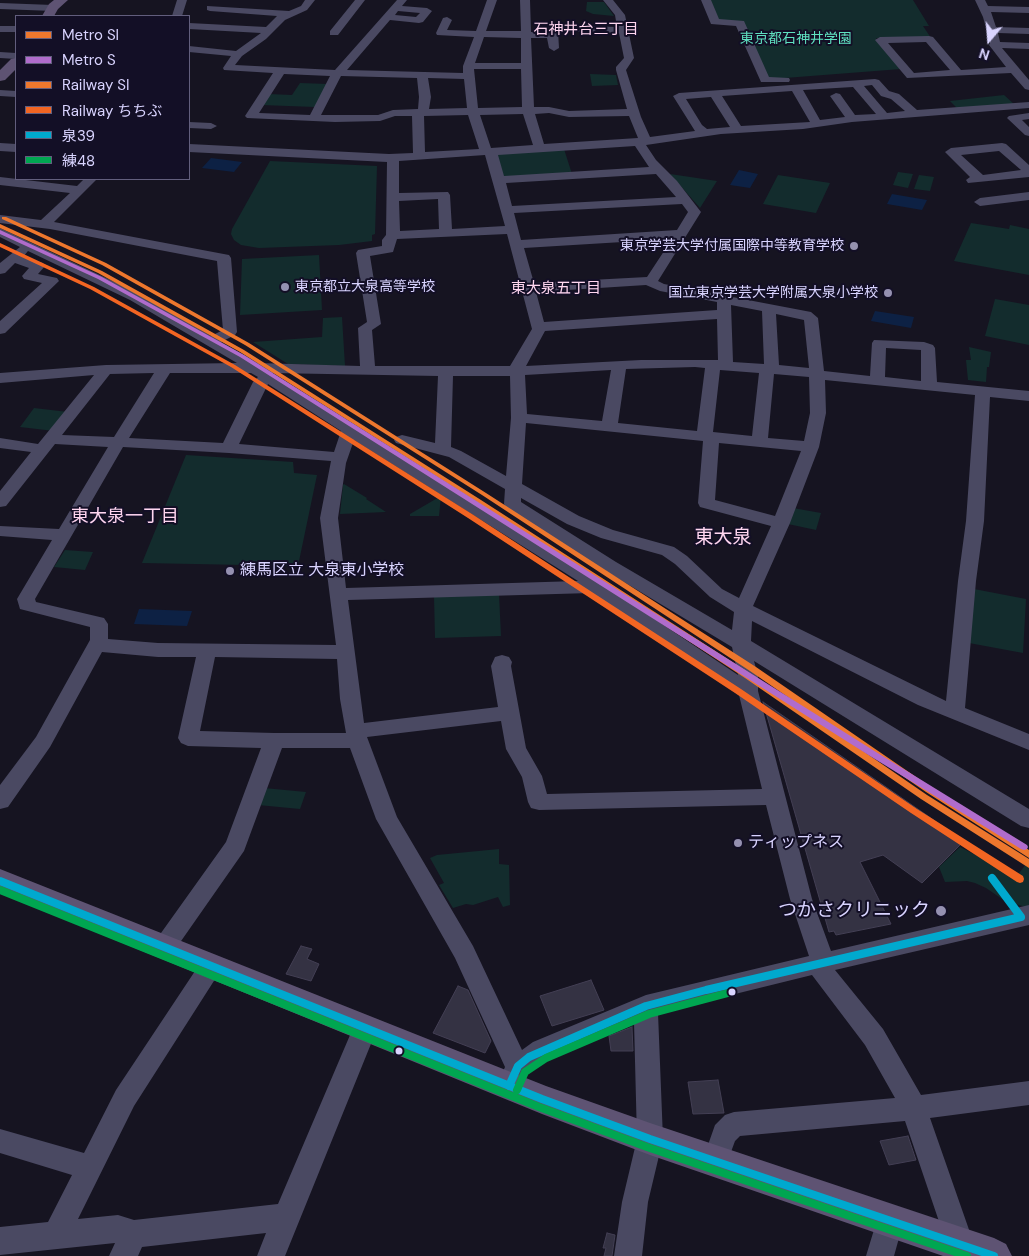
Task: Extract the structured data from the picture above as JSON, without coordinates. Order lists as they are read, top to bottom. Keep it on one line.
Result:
{"districts":["石神井台三丁目","東大泉五丁目","東大泉一丁目","東大泉"],"parks":["東京都石神井学園"],"places":["東京学芸大学付属国際中等教育学校","東京都立大泉高等学校","国立東京学芸大学附属大泉小学校","練馬区立 大泉東小学校","ティップネス","つかさクリニック"],"lines":["rail line SI","metro line SI","metro line S","rail line ちちぶ","transit line 泉39","transit line 練48"],"legend":["Metro SI","Metro S","Railway SI","Railway ちちぶ","泉39","練48"],"north":"bottom"}
